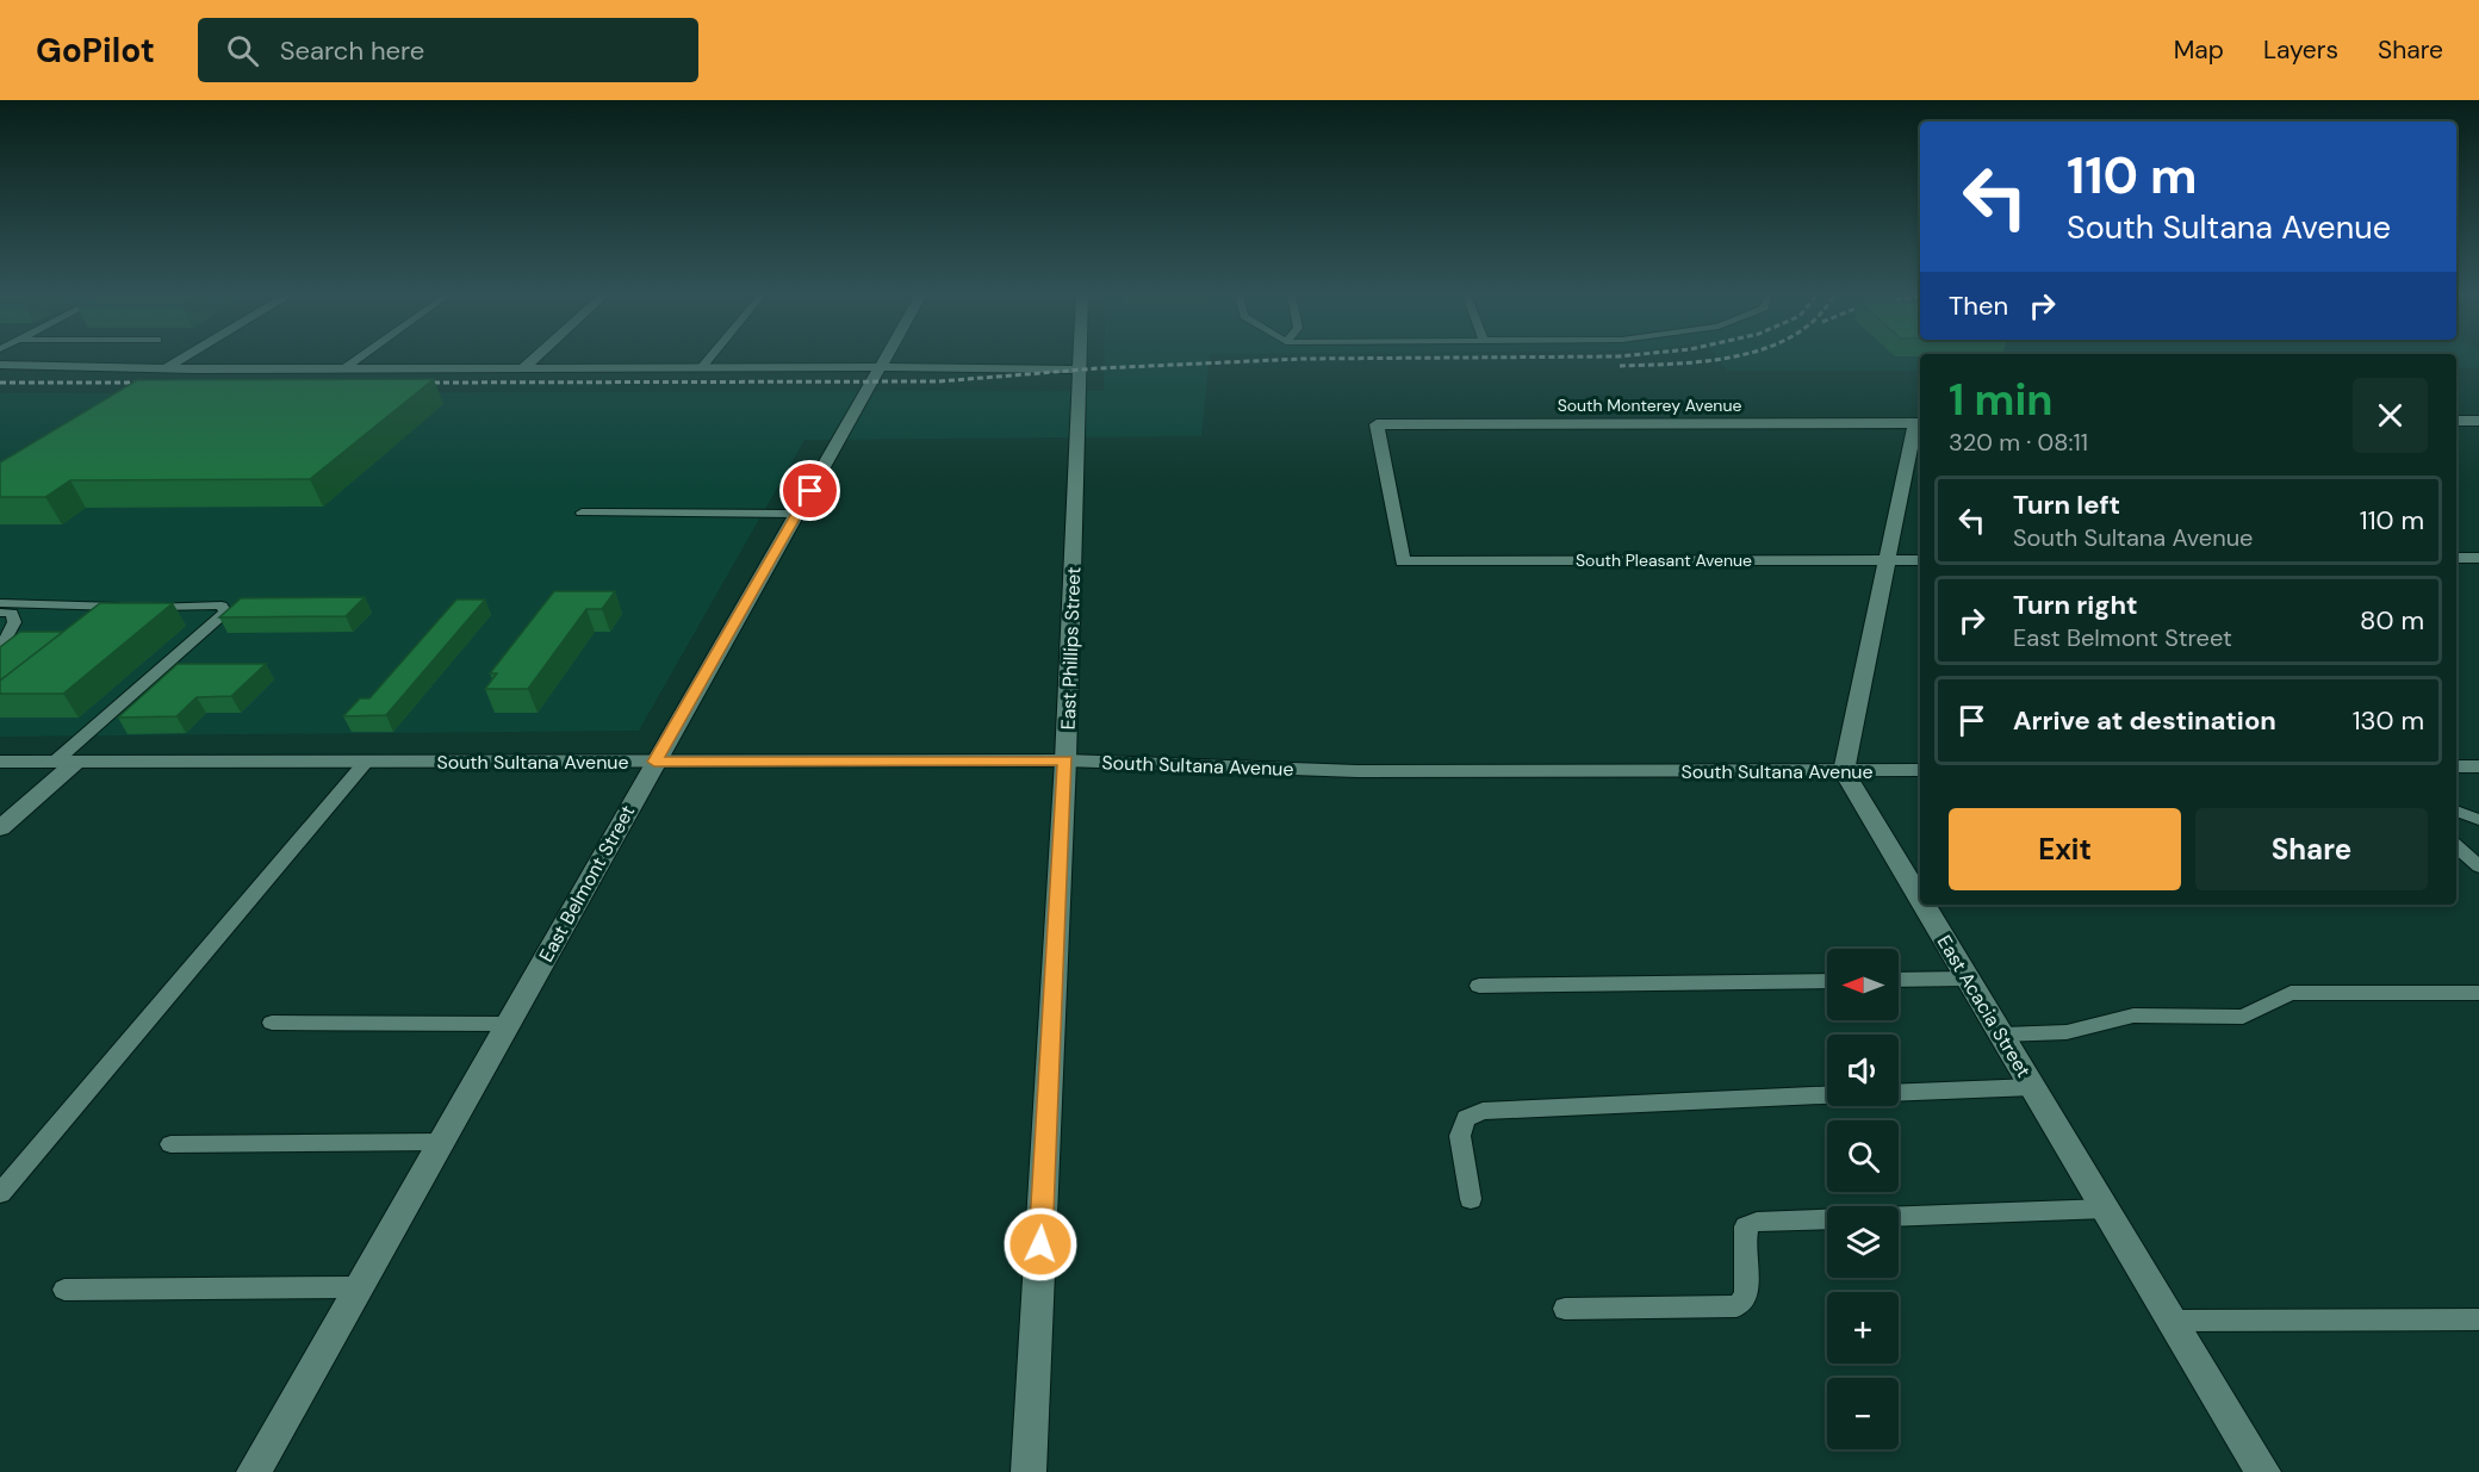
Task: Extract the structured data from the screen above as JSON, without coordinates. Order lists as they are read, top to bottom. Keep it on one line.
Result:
{"streets":{"street":["South Monterey Avenue","South Pleasant Avenue","East Phillips Street","South Sultana Avenue","East Belmont Street","East Acacia Street"]},"crossings":[["South Monterey Avenue","South Pleasant Avenue"],["East Phillips Street","South Sultana Avenue"],["South Sultana Avenue","East Belmont Street"],["South Sultana Avenue","East Acacia Street"]],"north":"left","page":{"header":"GoPilot","search":"Search here","nav":["Map","Layers","Share"],"turn":["110 m","South Sultana Avenue"],"then":"Then","heading":["1 min","320 m · 08:11"],"list":[{"name":"Turn left","note":"South Sultana Avenue","value":"110 m"},{"name":"Turn right","note":"East Belmont Street","value":"80 m"},{"name":"Arrive at destination","value":"130 m"}],"buttons":["Exit","Share"],"map_buttons":["+","−"]}}
